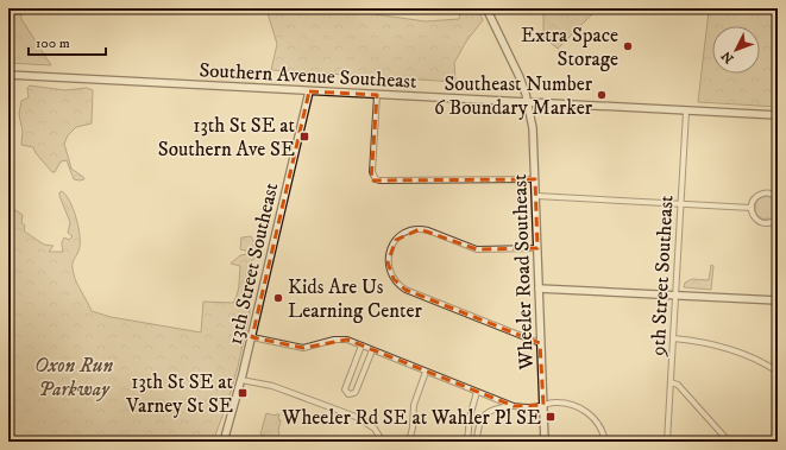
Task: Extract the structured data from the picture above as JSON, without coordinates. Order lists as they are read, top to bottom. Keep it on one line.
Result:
{"streets":{"main road":["Southern Avenue Southeast","13th Street Southeast","Wheeler Road Southeast"],"street":["9th Street Southeast"]},"crossings":[["Southern Avenue Southeast","13th Street Southeast"],["Southern Avenue Southeast","Wheeler Road Southeast"],["Southern Avenue Southeast","9th Street Southeast"]],"parks":["Oxon Run Parkway"],"places":{"other":["Extra Space Storage","Southeast Number 6 Boundary Marker","Kids Are Us Learning Center"],"transit":["13th St SE at Southern Ave SE","13th St SE at Varney St SE","Wheeler Rd SE at Wahler Pl SE"]},"scale_bar":"100 m","north":"bottom left"}
